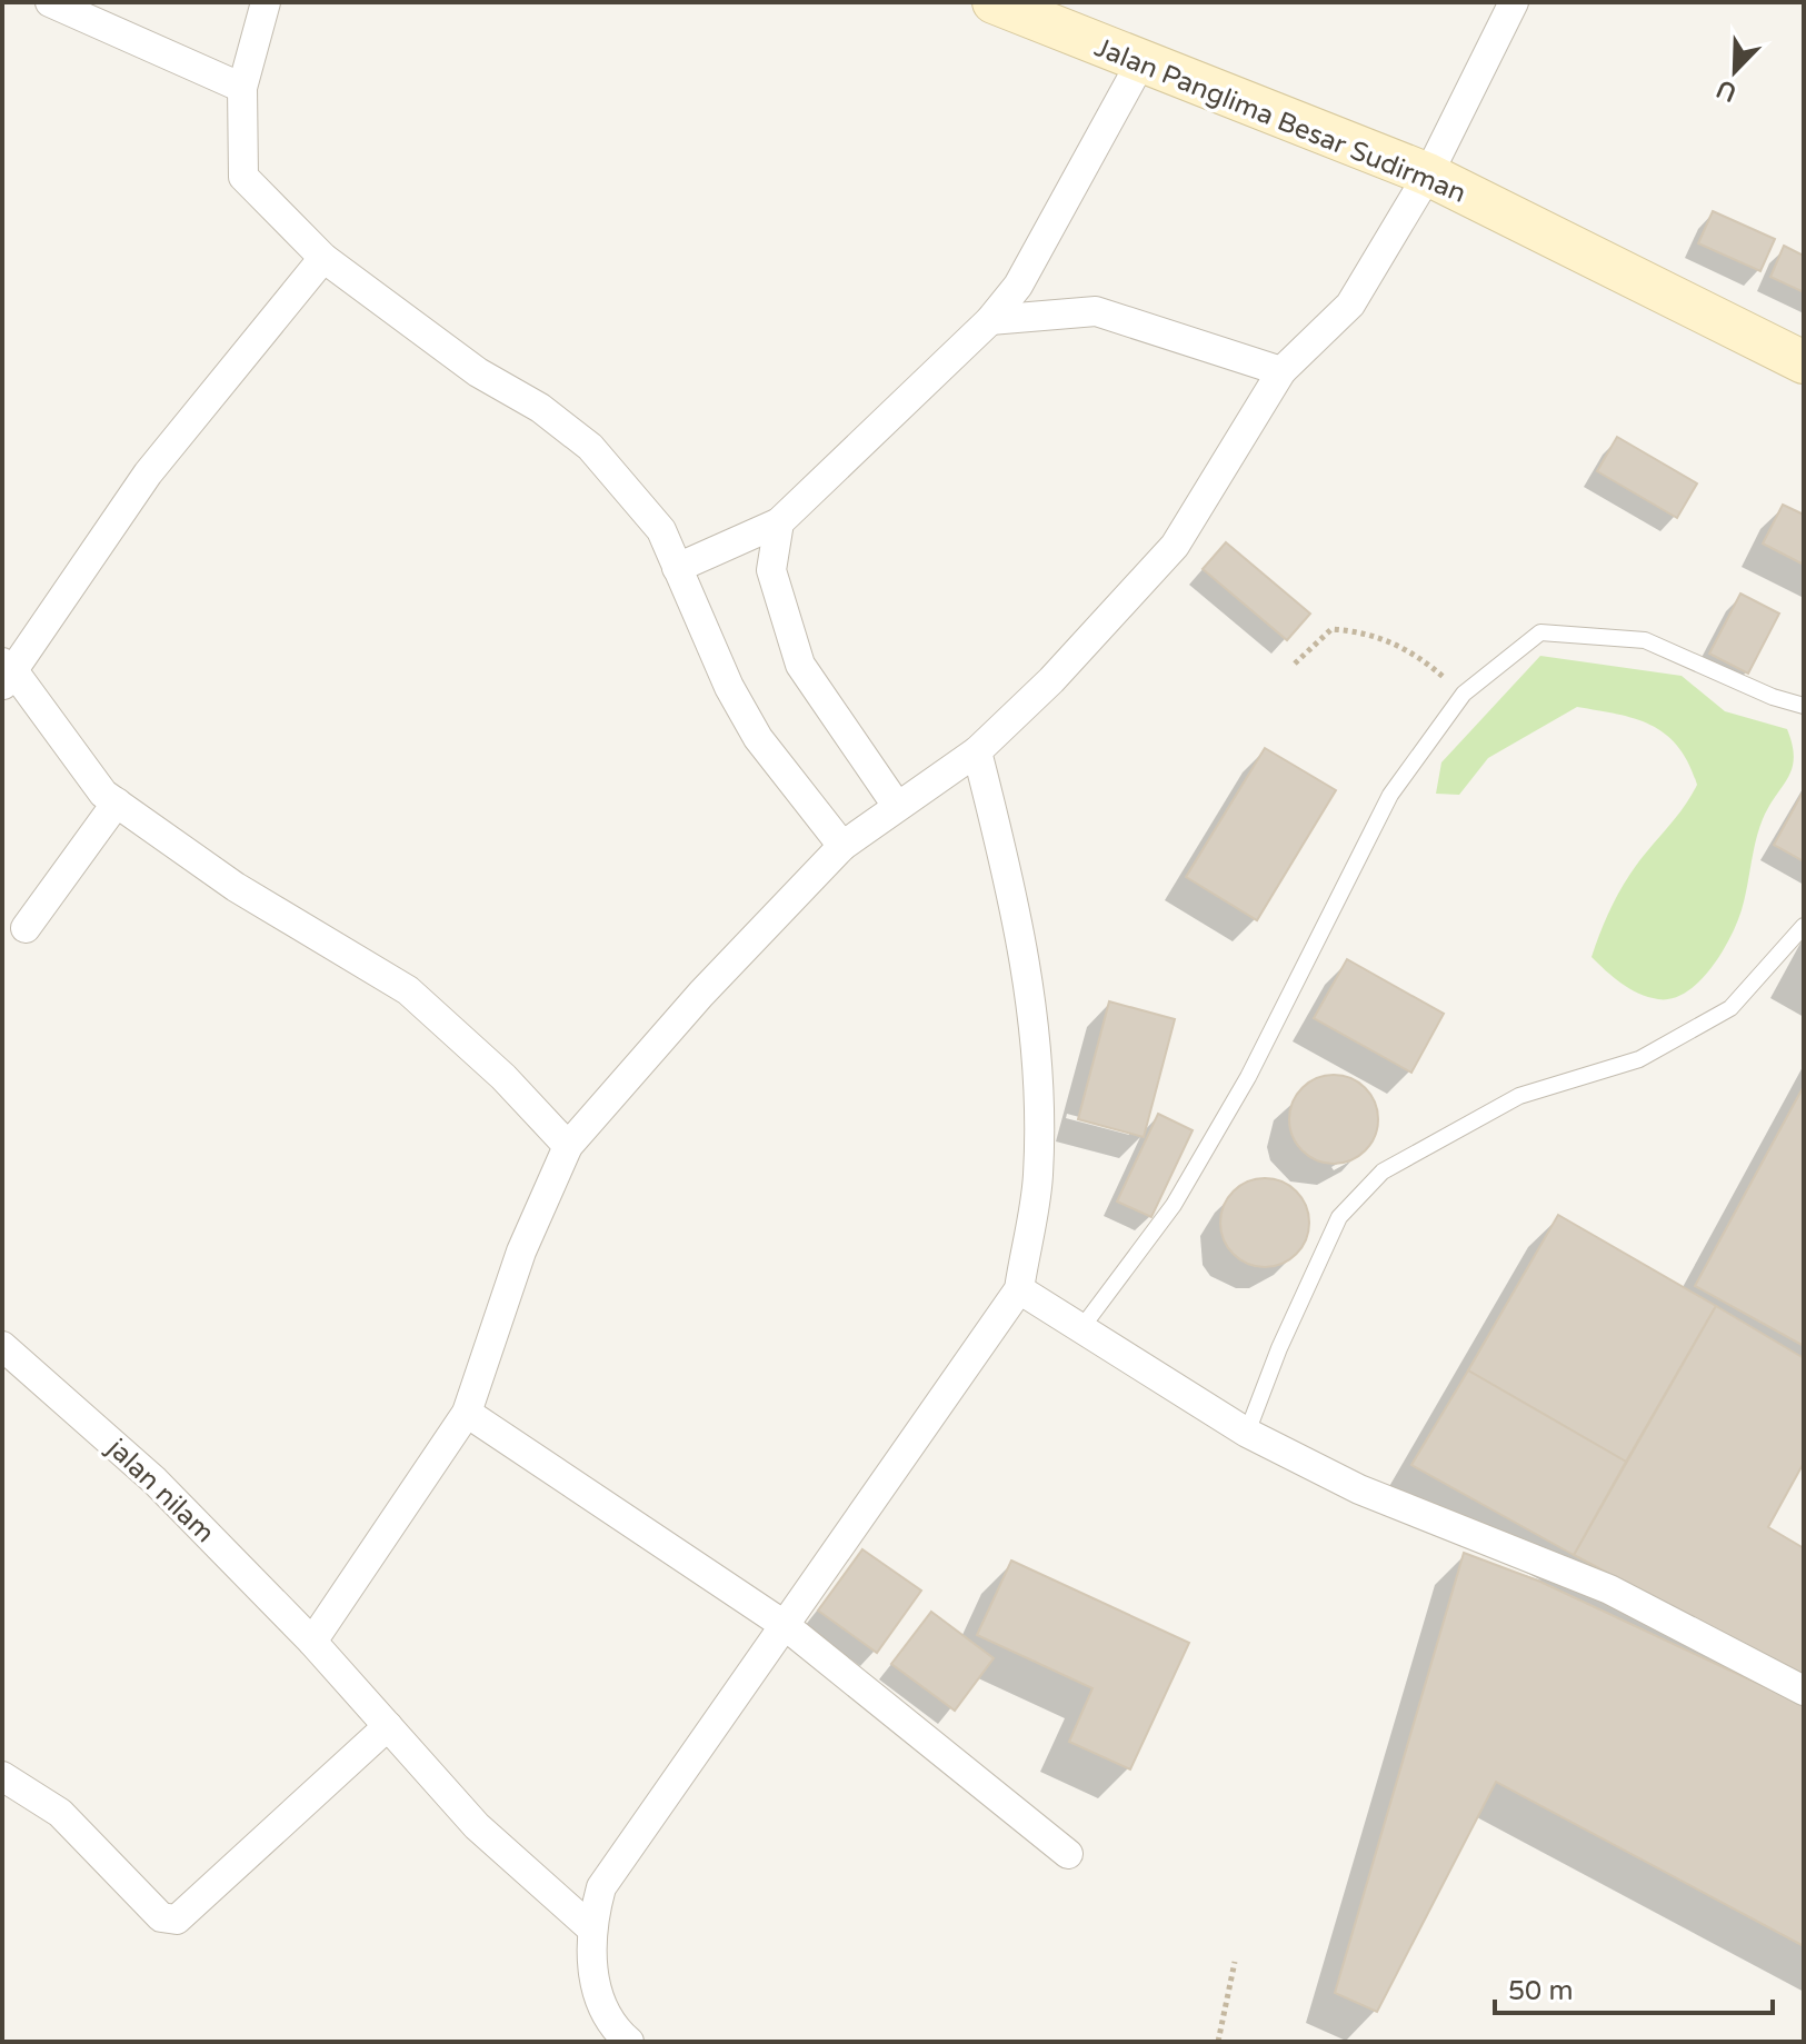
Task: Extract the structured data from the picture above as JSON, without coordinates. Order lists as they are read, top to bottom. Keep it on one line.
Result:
{"streets":{"main road":["Jalan Panglima Besar Sudirman"],"street":["jalan nilam"]},"scale_bar":"50 m","north":"bottom left"}
